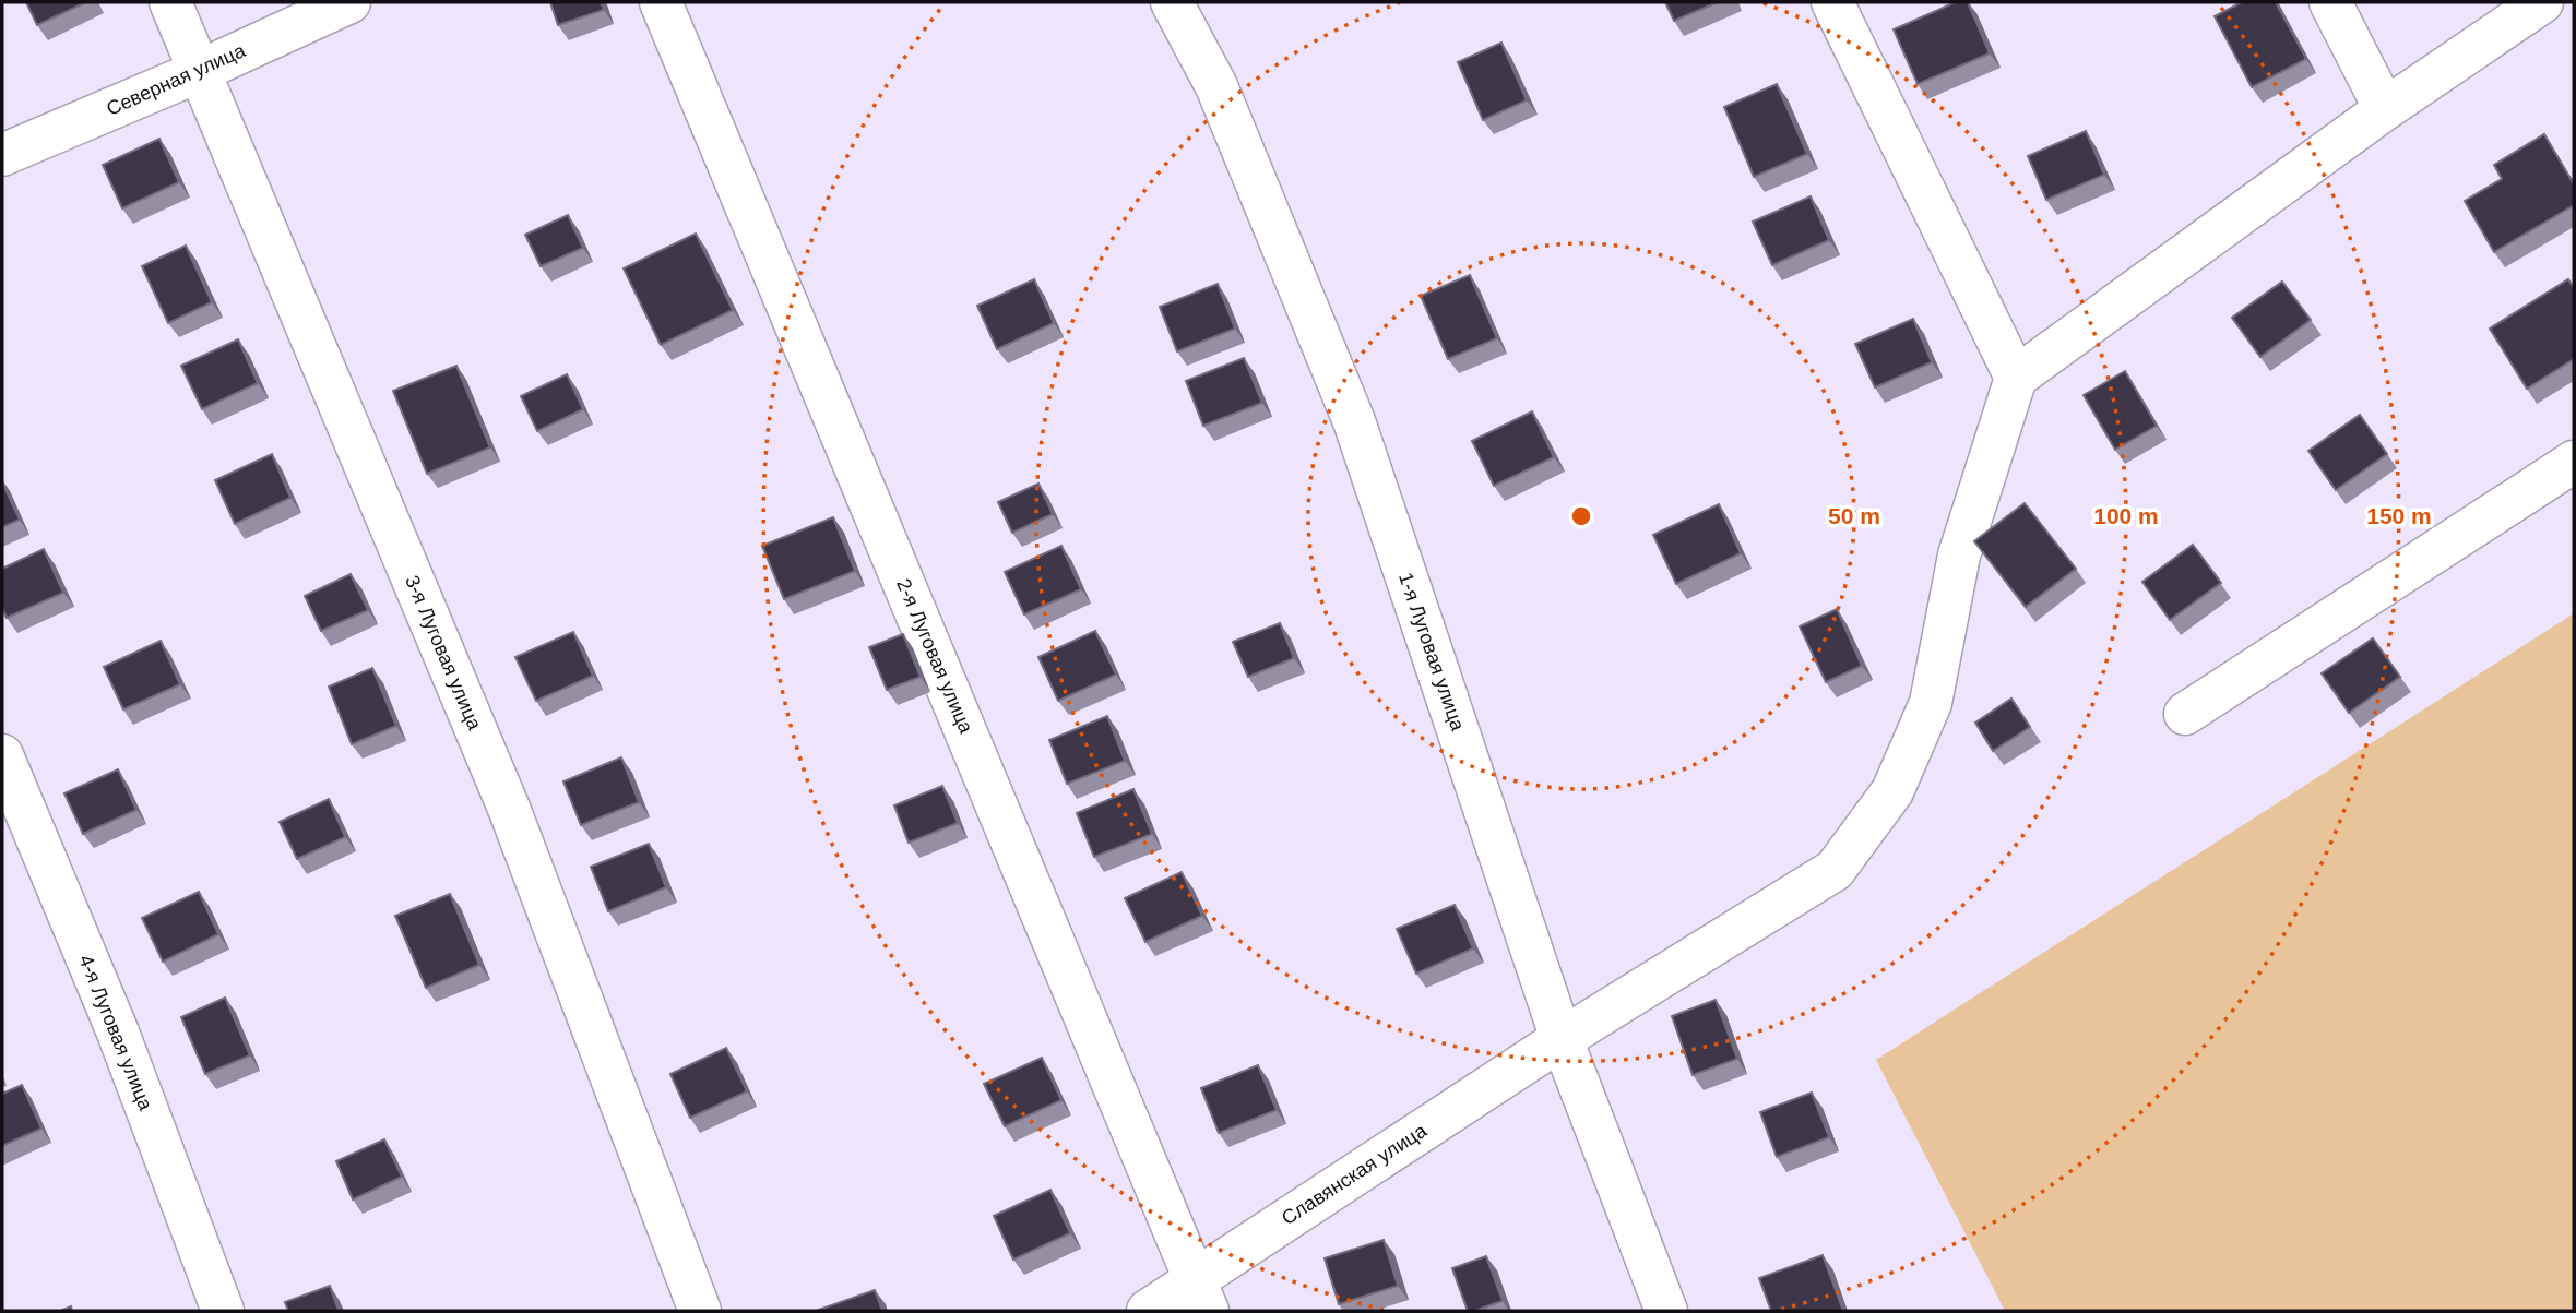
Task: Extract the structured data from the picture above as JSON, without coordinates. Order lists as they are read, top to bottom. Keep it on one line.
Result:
{"streets":{"street":["Северная улица","1-я Луговая улица","3-я Луговая улица","2-я Луговая улица","4-я Луговая улица","Славянская улица"]},"crossings":[["Северная улица","3-я Луговая улица"],["1-я Луговая улица","Славянская улица"],["2-я Луговая улица","Славянская улица"]],"rings":["50 m","100 m","150 m"]}
